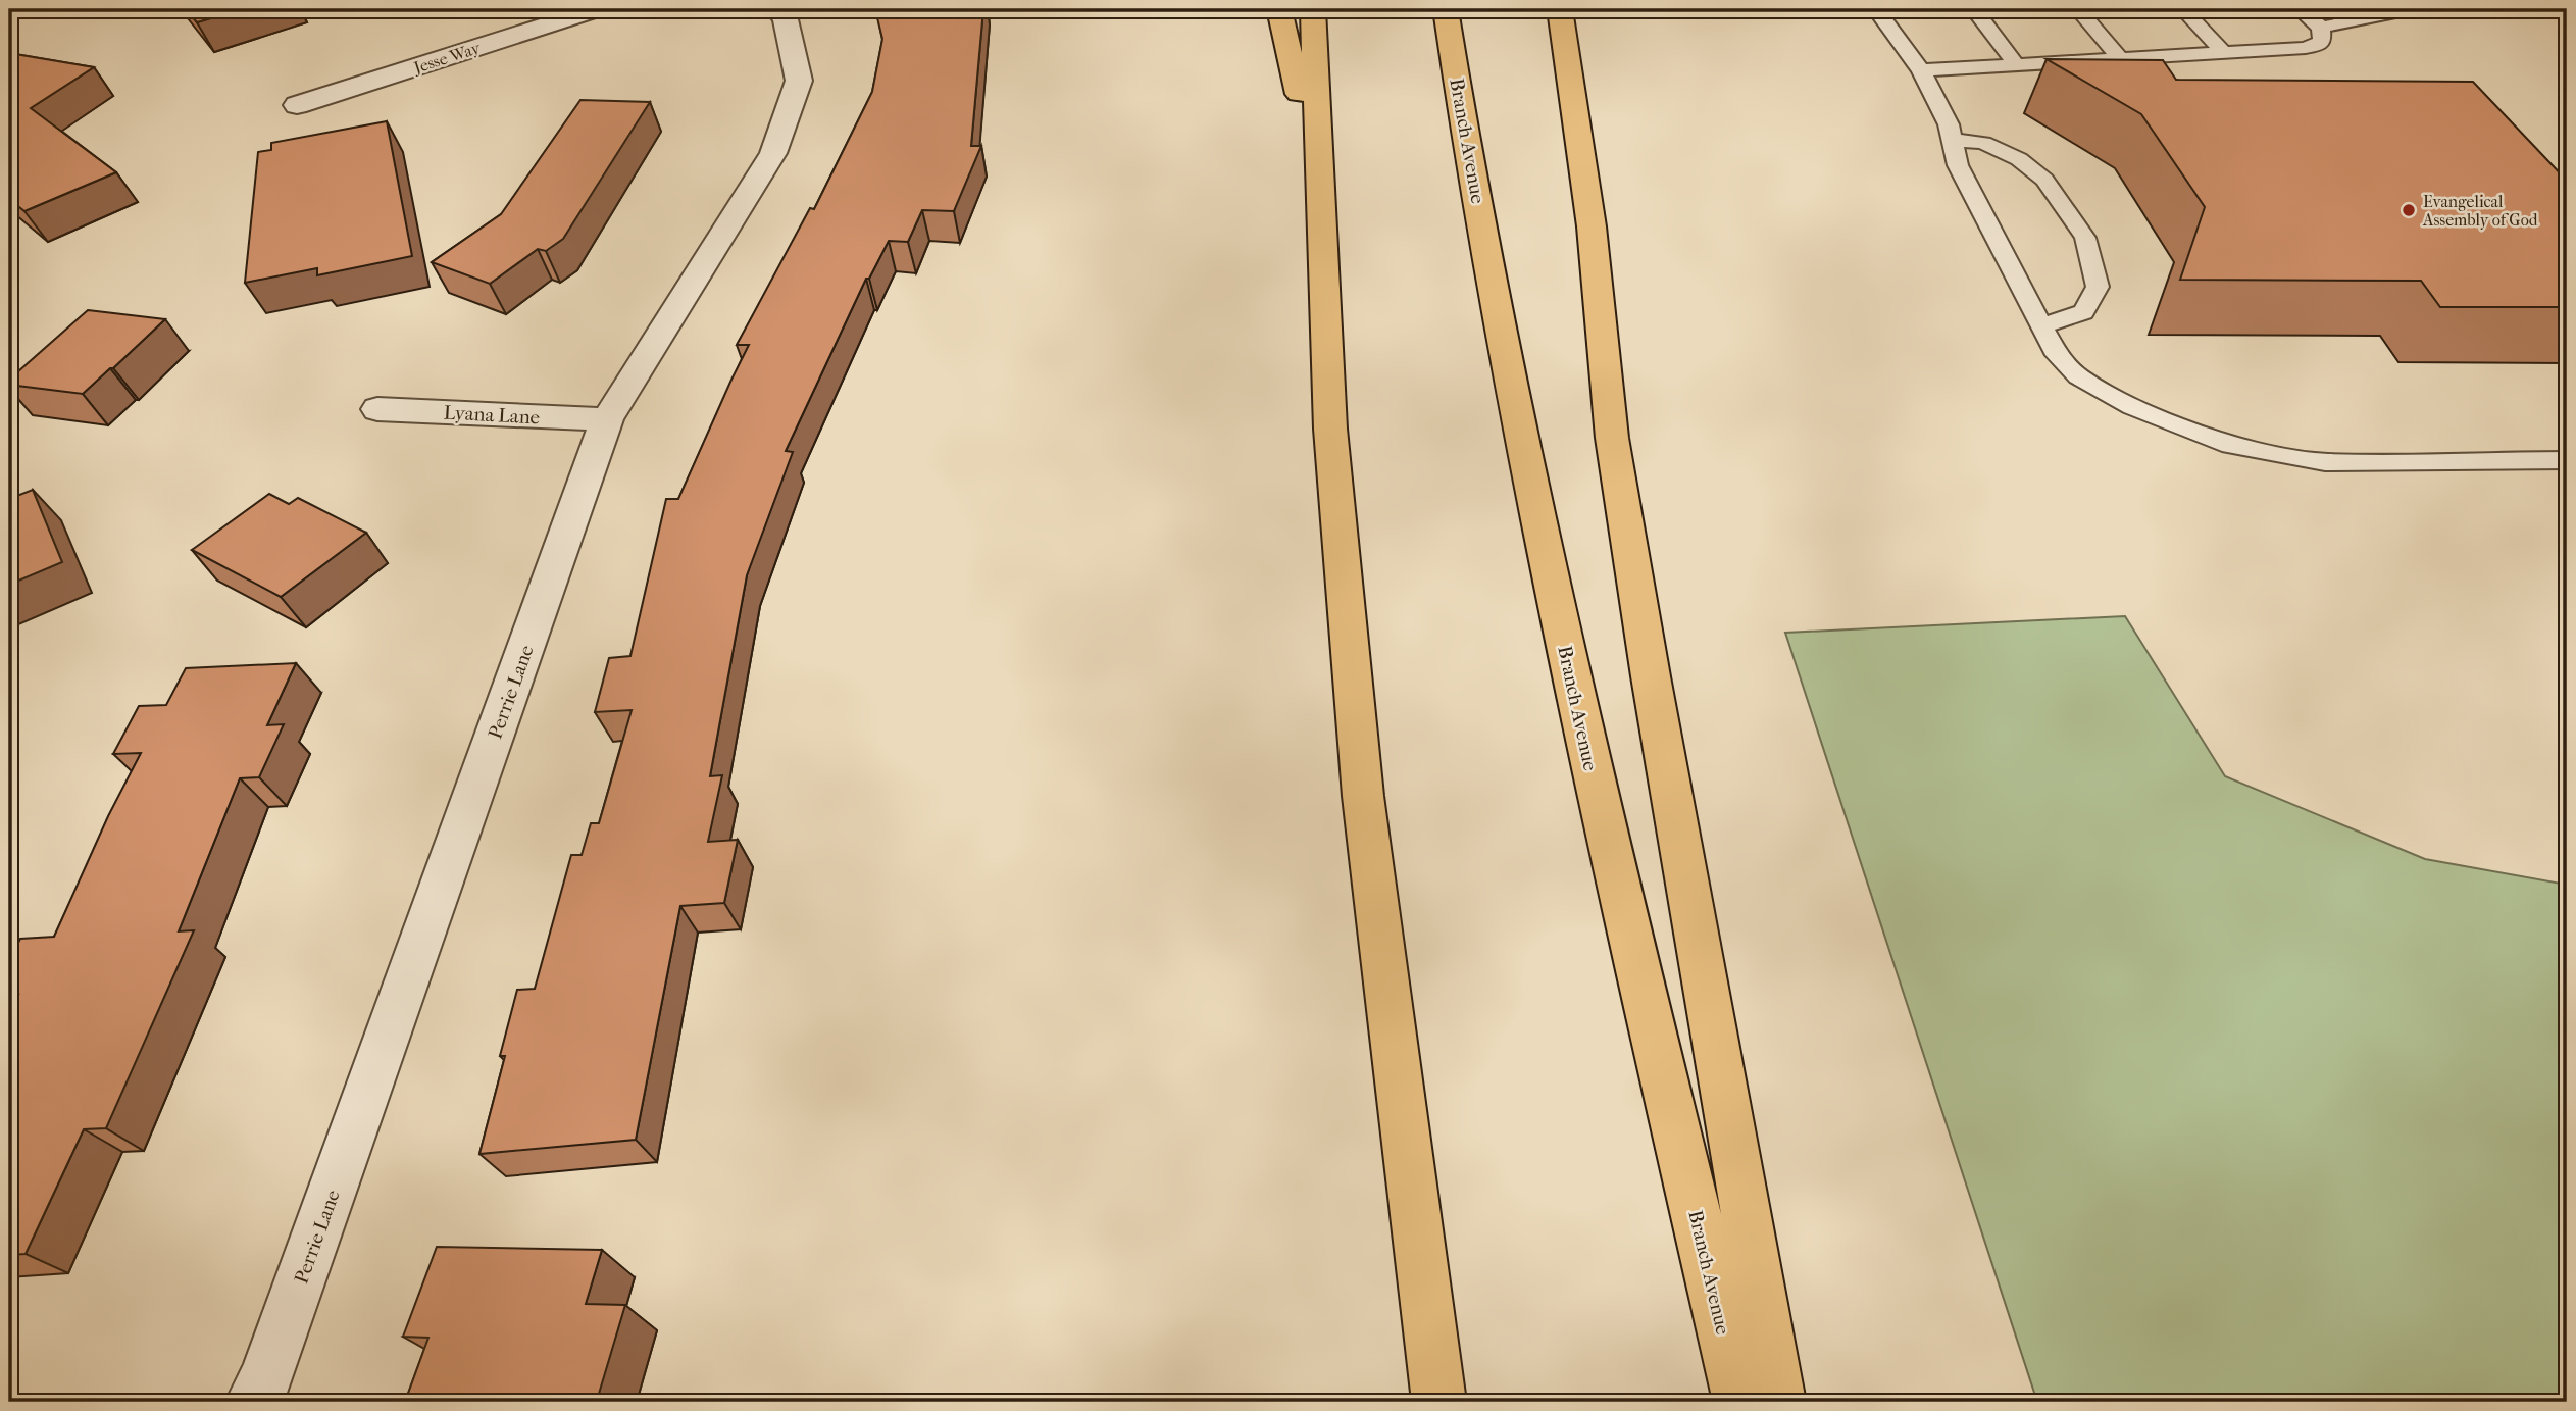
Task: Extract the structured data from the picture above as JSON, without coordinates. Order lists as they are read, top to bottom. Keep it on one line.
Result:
{"streets":{"highway":["Branch Avenue"],"street":["Jesse Way","Lyana Lane","Perrie Lane"]},"crossings":[["Lyana Lane","Perrie Lane"]],"places":["Evangelical Assembly of God"]}
